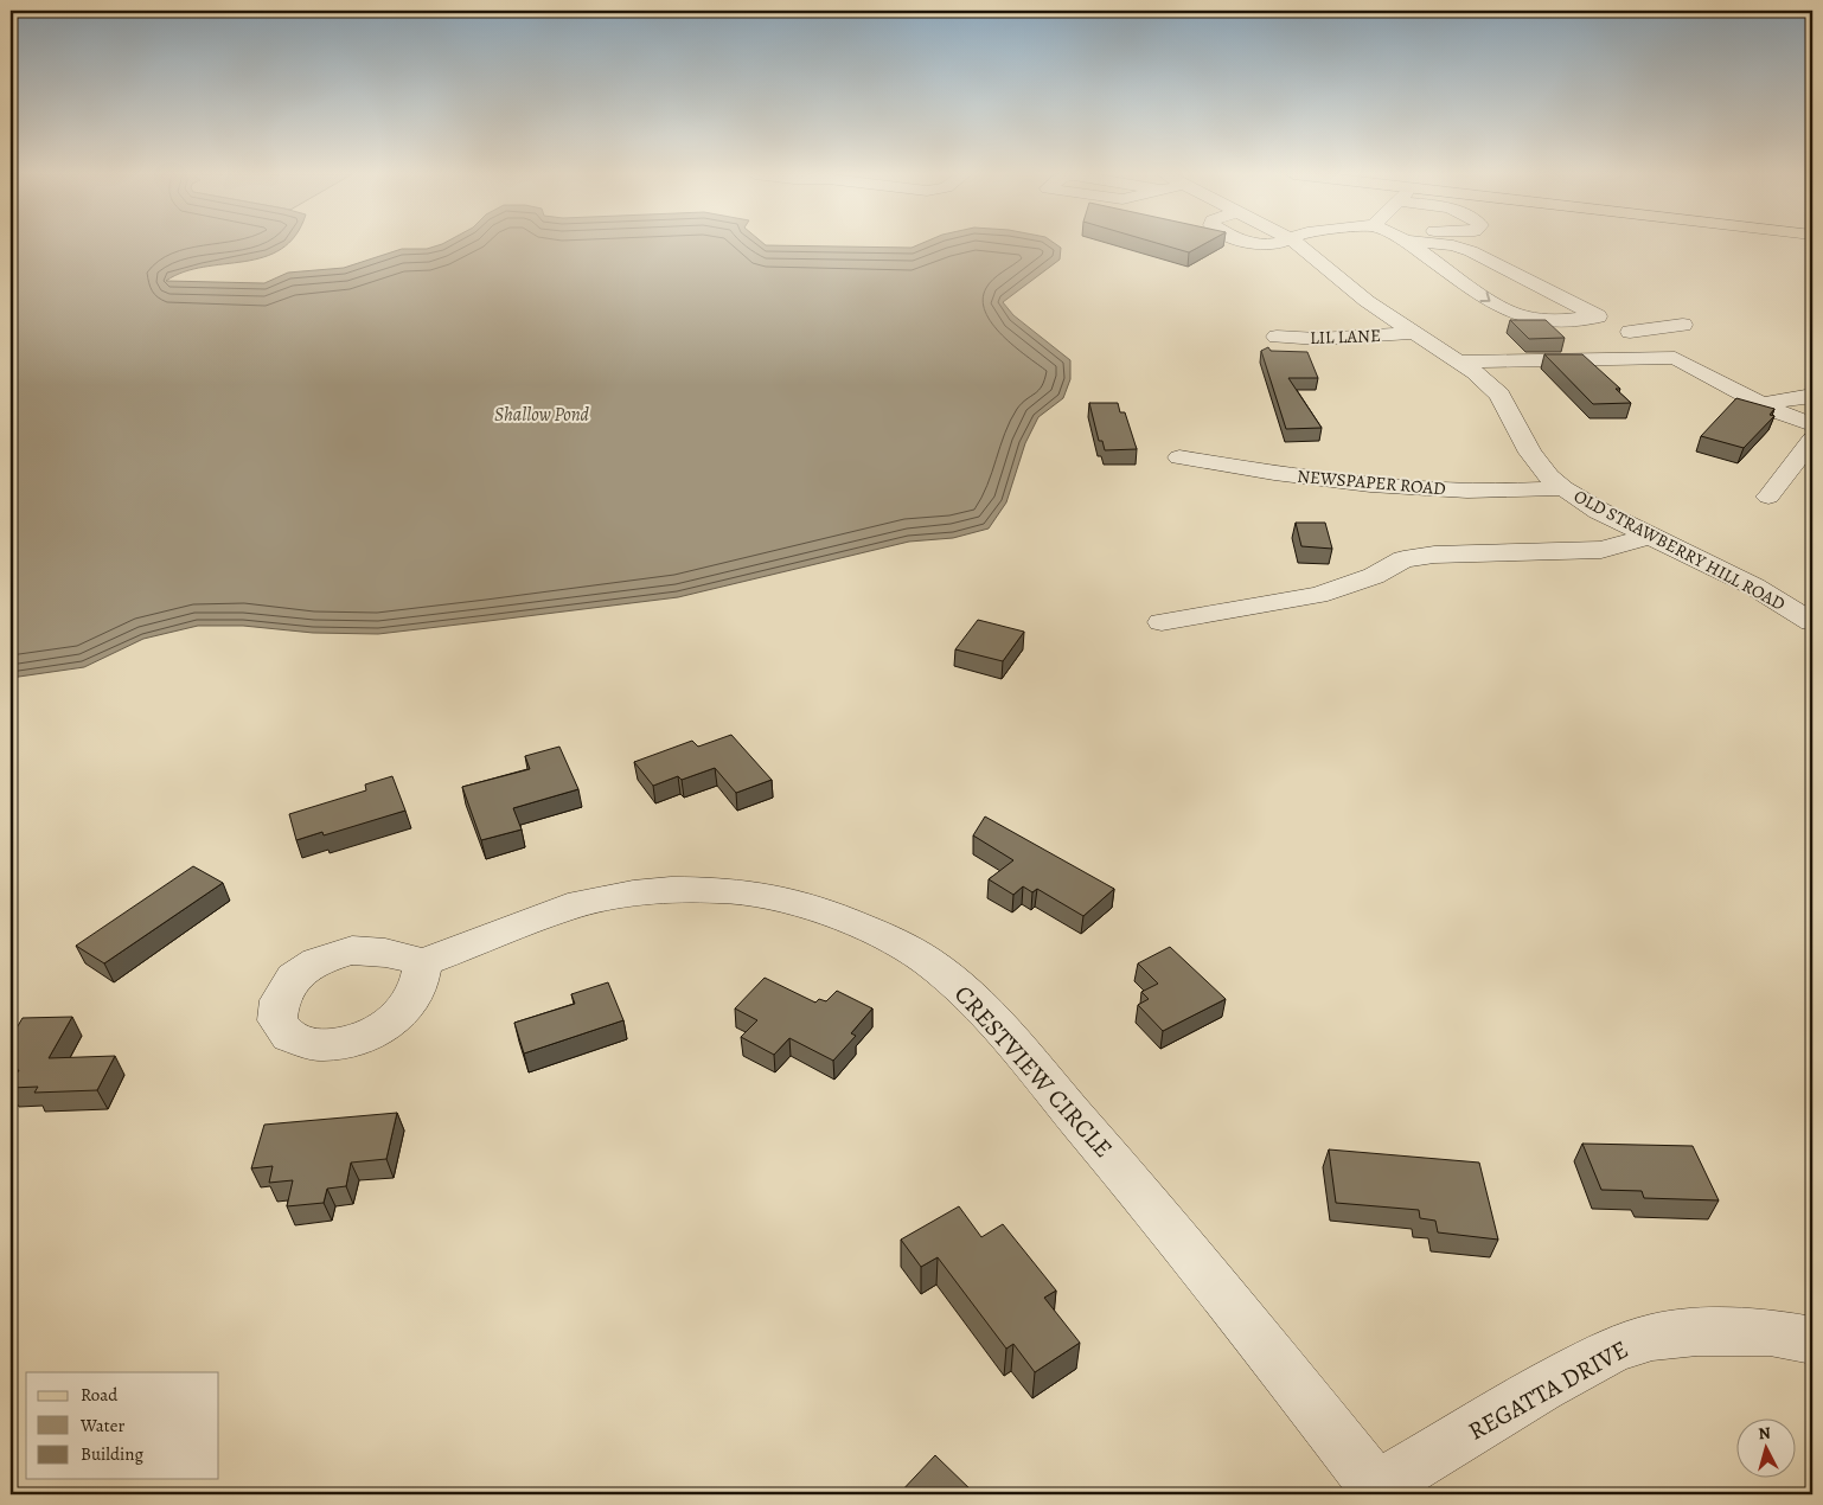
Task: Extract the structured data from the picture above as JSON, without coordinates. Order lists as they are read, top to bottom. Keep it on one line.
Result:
{"streets":{"street":["LIL LANE","NEWSPAPER ROAD","OLD STRAWBERRY HILL ROAD","CRESTVIEW CIRCLE","REGATTA DRIVE"]},"crossings":[["LIL LANE","OLD STRAWBERRY HILL ROAD"],["NEWSPAPER ROAD","OLD STRAWBERRY HILL ROAD"],["CRESTVIEW CIRCLE","REGATTA DRIVE"]],"water":["Shallow Pond"],"legend":["Road","Water","Building"],"north":"top"}
